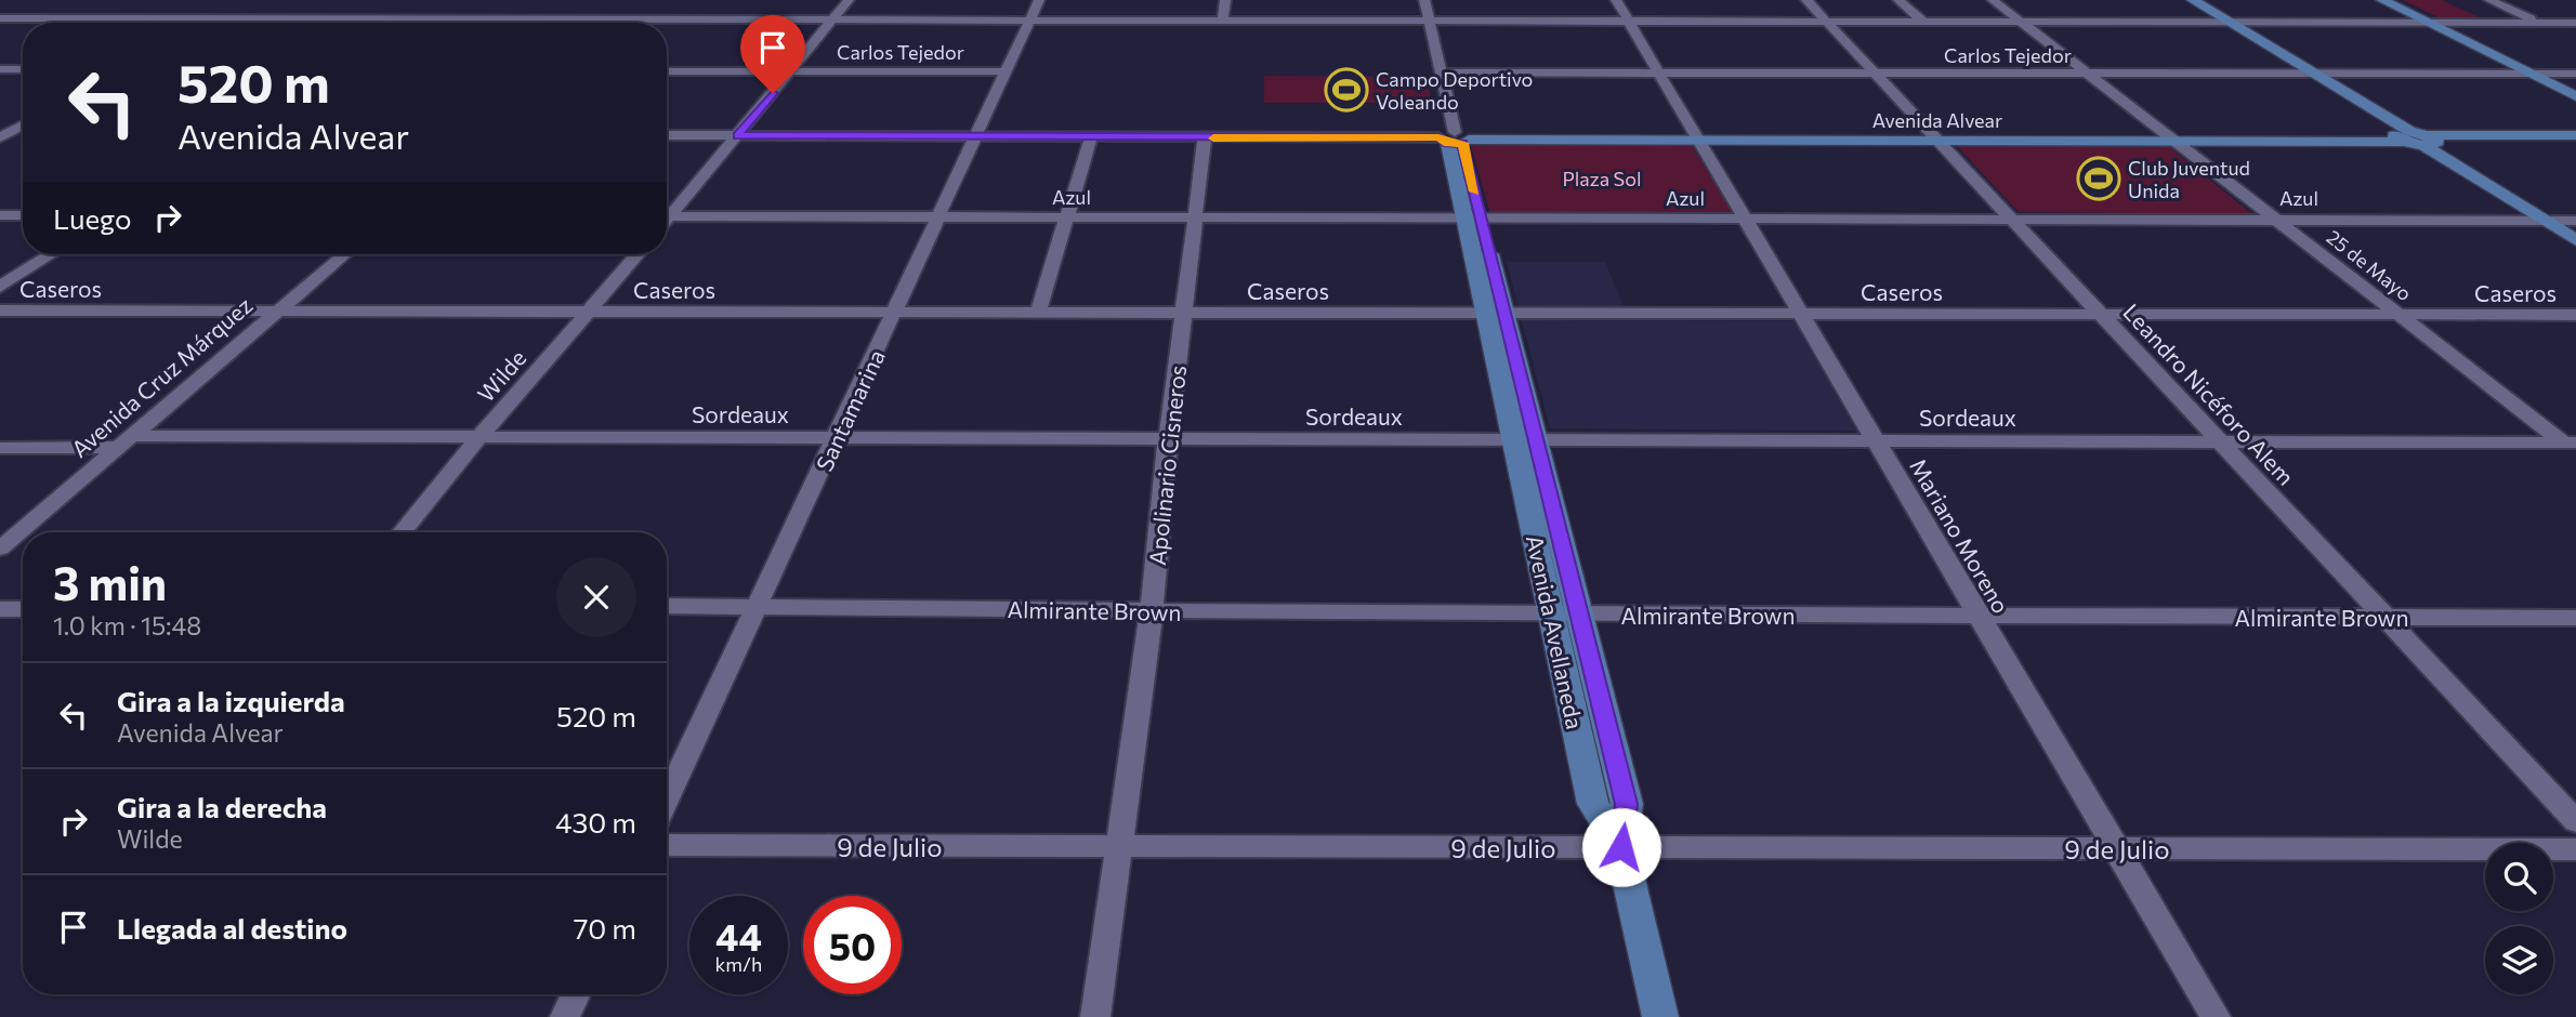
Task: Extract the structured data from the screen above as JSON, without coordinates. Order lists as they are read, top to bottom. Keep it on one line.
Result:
{"streets":{"main road":["Avenida Alvear","Avenida Avellaneda"],"street":["Carlos Tejedor","Azul","25 de Mayo","Caseros","Wilde","Avenida Cruz Márquez","Leandro Nicéforo Alem","Santamarina","Sordeaux","Apolinario Cisneros","Mariano Moreno","Almirante Brown","9 de Julio"]},"crossings":[["Carlos Tejedor","25 de Mayo"],["Carlos Tejedor","Leandro Nicéforo Alem"],["Carlos Tejedor","Santamarina"],["Carlos Tejedor","Mariano Moreno"],["Carlos Tejedor","Avenida Avellaneda"],["Avenida Alvear","25 de Mayo"],["Avenida Alvear","Leandro Nicéforo Alem"],["Avenida Alvear","Santamarina"],["Avenida Alvear","Apolinario Cisneros"],["Avenida Alvear","Mariano Moreno"],["Avenida Alvear","Avenida Avellaneda"],["Azul","25 de Mayo"],["Azul","Leandro Nicéforo Alem"],["Azul","Santamarina"],["Azul","Apolinario Cisneros"],["Azul","Mariano Moreno"],["Azul","Avenida Avellaneda"],["25 de Mayo","Caseros"],["25 de Mayo","Sordeaux"],["Caseros","Wilde"],["Caseros","Avenida Cruz Márquez"],["Caseros","Leandro Nicéforo Alem"],["Caseros","Santamarina"],["Caseros","Apolinario Cisneros"],["Caseros","Mariano Moreno"],["Caseros","Avenida Avellaneda"],["Wilde","Sordeaux"],["Avenida Cruz Márquez","Sordeaux"],["Leandro Nicéforo Alem","Sordeaux"],["Leandro Nicéforo Alem","Almirante Brown"],["Santamarina","Sordeaux"],["Santamarina","Almirante Brown"],["Sordeaux","Apolinario Cisneros"],["Sordeaux","Mariano Moreno"],["Sordeaux","Avenida Avellaneda"],["Apolinario Cisneros","Almirante Brown"],["Apolinario Cisneros","9 de Julio"],["Mariano Moreno","Almirante Brown"],["Mariano Moreno","9 de Julio"],["Almirante Brown","Avenida Avellaneda"],["Avenida Avellaneda","9 de Julio"]],"parks":["Plaza Sol"],"places":{"sports":["Campo Deportivo Voleando","Club Juventud Unida"]},"page":{"turn":["520 m","Avenida Alvear"],"then":"Luego","heading":["3 min","1.0 km · 15:48"],"list":[{"name":"Gira a la izquierda","note":"Avenida Alvear","value":"520 m"},{"name":"Gira a la derecha","note":"Wilde","value":"430 m"},{"name":"Llegada al destino","value":"70 m"}],"speed":"44 km/h","limit":"50"}}
